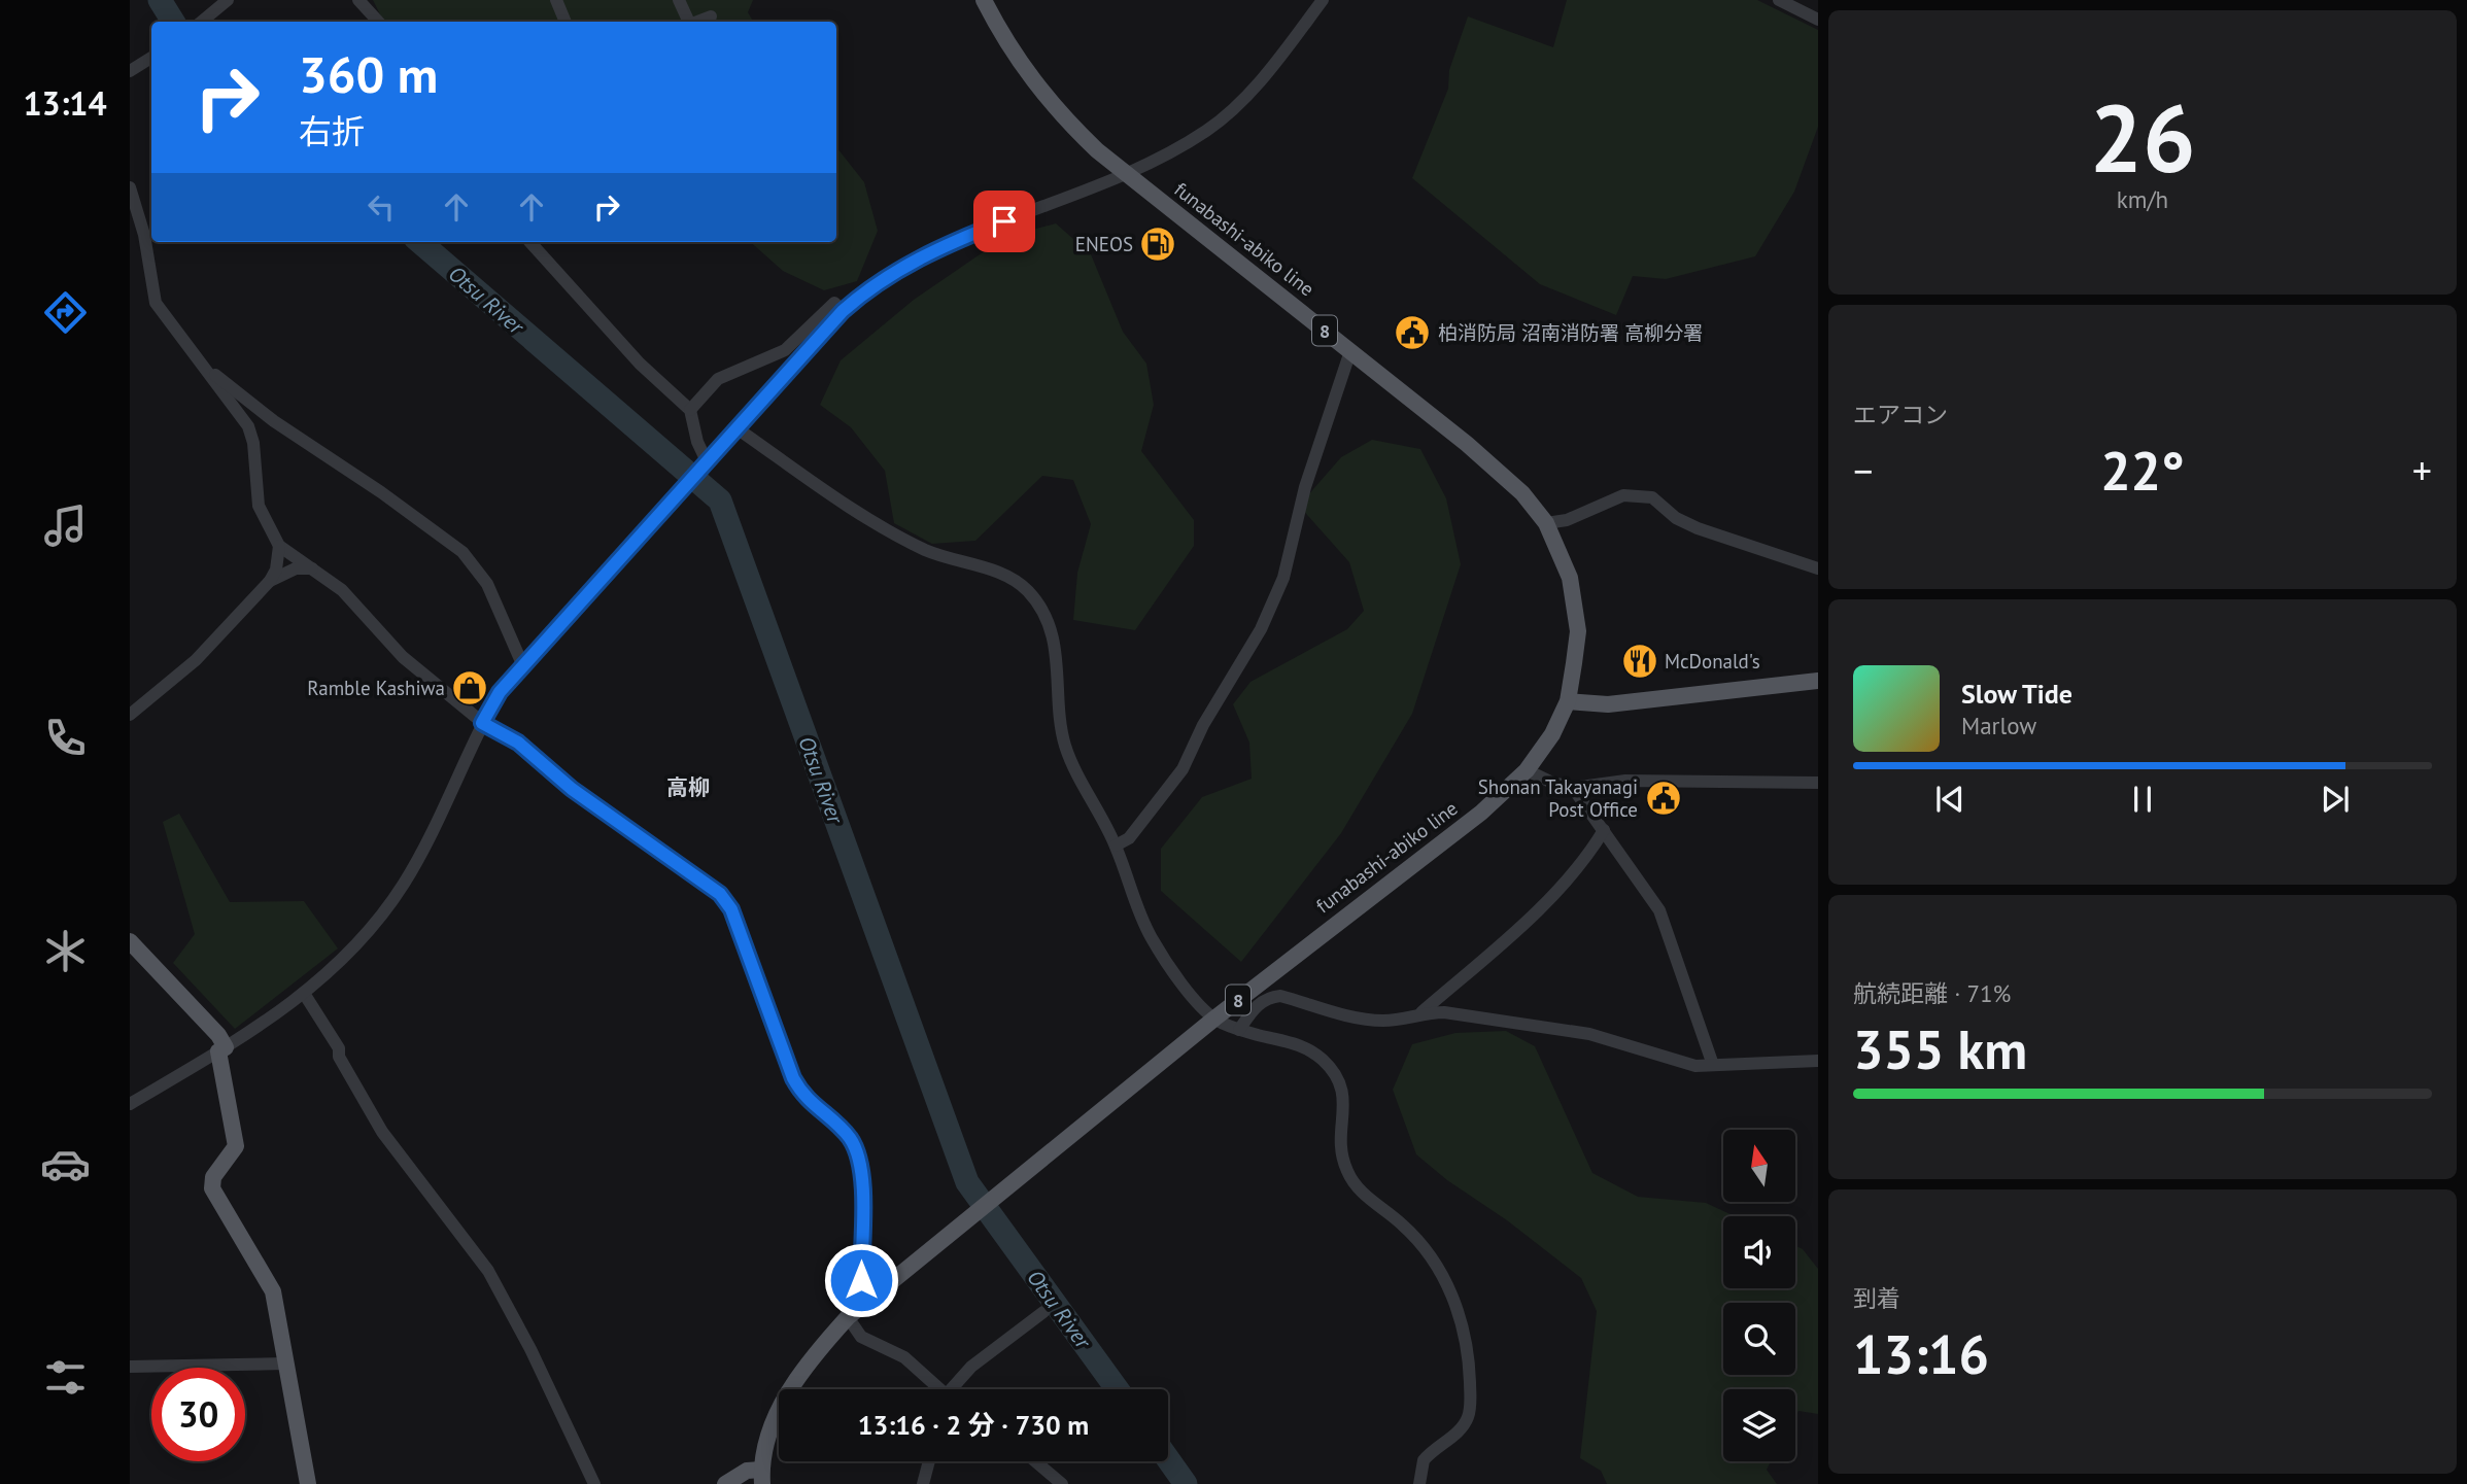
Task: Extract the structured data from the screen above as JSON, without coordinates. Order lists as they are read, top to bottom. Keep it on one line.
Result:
{"streets":{"main road":["funabashi-abiko line","8"]},"districts":["高柳"],"water":["Otsu River"],"places":{"fuel station":["ENEOS"],"public building":["柏消防局 沼南消防署 高柳分署","Shonan Takayanagi Post Office"],"restaurant":["McDonald's"],"shop":["Ramble Kashiwa"]},"north":"top","page":{"tabs":"13:14","tile":[["26","km/h"],"エアコン",["航続距離 · 71%","355 km"],["到着","13:16"]],"turn":["360 m","右折"],"heat":["−","22°","+"],"song":["Slow Tide","Marlow"],"limit":"30","trip":"13:16 · 2 分 · 730 m"}}
